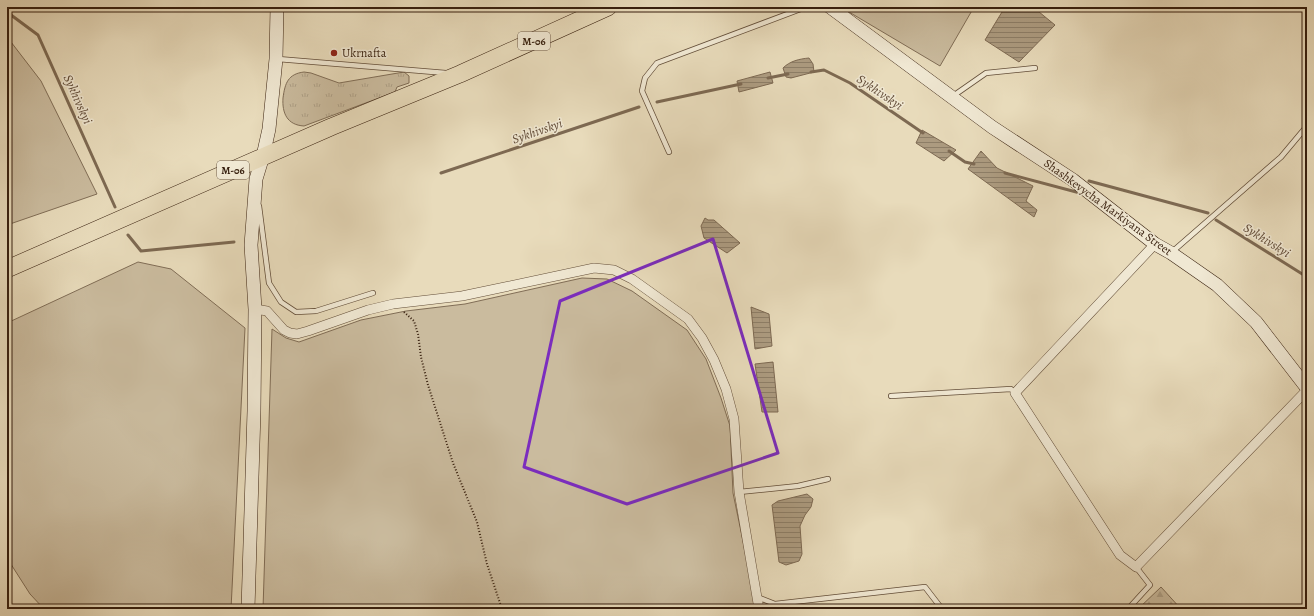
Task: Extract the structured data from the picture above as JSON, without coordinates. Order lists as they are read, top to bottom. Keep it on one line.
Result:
{"streets":{"highway":["М-06"],"street":["Shashkevycha Markiyana Street"]},"water":["Sykhivskyi"],"places":["Ukrnafta"]}
